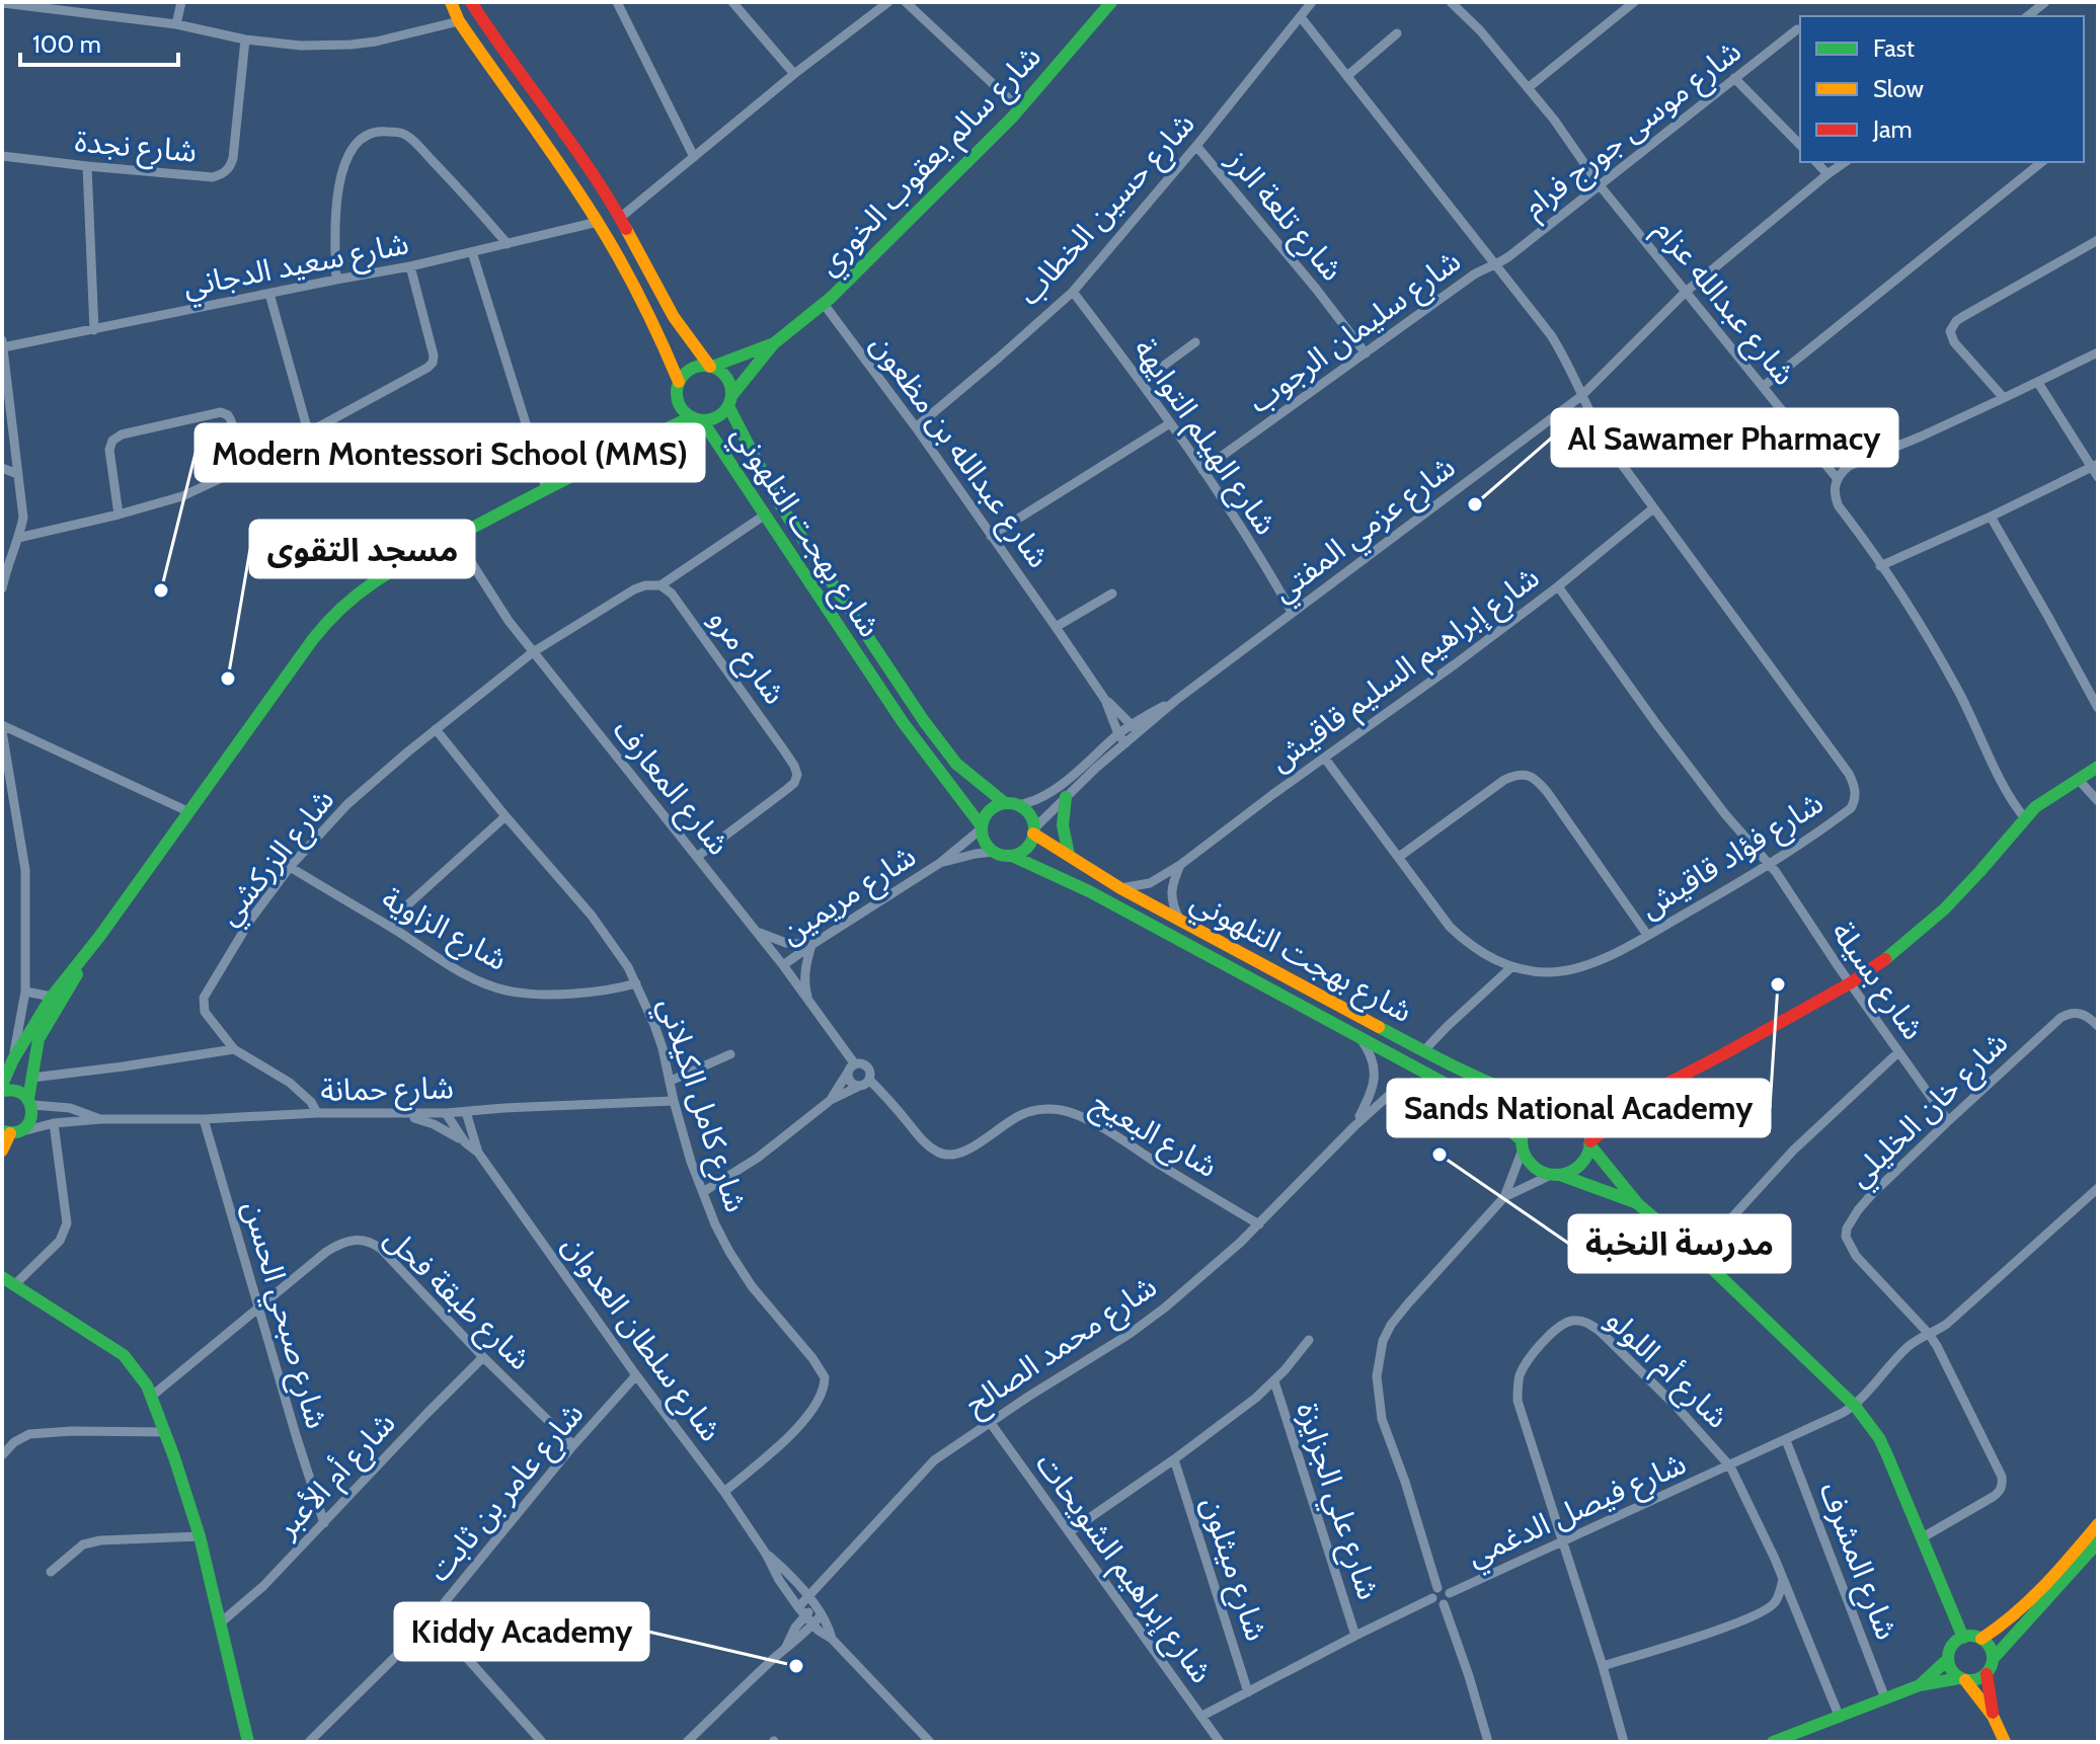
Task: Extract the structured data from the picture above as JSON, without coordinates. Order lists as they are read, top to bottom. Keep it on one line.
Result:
{"streets":{"street":["شارع موسى جورج فرام","شارع نجدة","شارع سالم يعقوب الخوري","شارع حسين الخطاب","شارع تلعة الرز","شارع سعيد الدجاني","شارع عبدالله عزام","شارع سليمان الرجوب","شارع الهيلم التوايهة","شارع عبدالله بن مظعون","شارع عزمي المفتي","شارع بهجت التلهوني","شارع مرو","شارع إبراهيم السليم قاقيش","شارع المعارف","شارع فؤاد قاقيش","شارع الزركشي","شارع مريمين","شارع الزاوية","شارع بسيلة","شارع حمانة","شارع كامل الكيلاني","شارع خان الخليلي","شارع البعيج","شارع طبقة فحل","شارع صبحي الحسن","شارع سلطان العدوان","شارع محمد الصالح","شارع أم اللولو","شارع أم الأعبر","شارع عامر بن ثابت","شارع علي الجزايزة","شارع فيصل الدغمي","شارع المشرف","شارع إبراهيم الشويحات","شارع ميثلون"]},"crossings":[["شارع موسى جورج فرام","شارع عبدالله عزام"],["شارع موسى جورج فرام","شارع سليمان الرجوب"],["شارع موسى جورج فرام","شارع فؤاد قاقيش"],["شارع سالم يعقوب الخوري","شارع عبدالله بن مظعون"],["شارع سالم يعقوب الخوري","شارع بهجت التلهوني"],["شارع حسين الخطاب","شارع تلعة الرز"],["شارع حسين الخطاب","شارع الهيلم التوايهة"],["شارع حسين الخطاب","شارع عبدالله بن مظعون"],["شارع حسين الخطاب","شارع فؤاد قاقيش"],["شارع تلعة الرز","شارع سليمان الرجوب"],["شارع عبدالله عزام","شارع عزمي المفتي"],["شارع سليمان الرجوب","شارع الهيلم التوايهة"],["شارع سليمان الرجوب","شارع فؤاد قاقيش"],["شارع الهيلم التوايهة","شارع عزمي المفتي"],["شارع عبدالله بن مظعون","شارع عزمي المفتي"],["شارع عزمي المفتي","شارع بهجت التلهوني"],["شارع عزمي المفتي","شارع فؤاد قاقيش"],["شارع عزمي المفتي","شارع مريمين"],["شارع بهجت التلهوني","شارع إبراهيم السليم قاقيش"],["شارع بهجت التلهوني","شارع مريمين"],["شارع بهجت التلهوني","شارع محمد الصالح"],["شارع مرو","شارع المعارف"],["شارع إبراهيم السليم قاقيش","شارع فؤاد قاقيش"],["شارع إبراهيم السليم قاقيش","شارع بسيلة"],["شارع المعارف","شارع الزركشي"],["شارع المعارف","شارع مريمين"],["شارع فؤاد قاقيش","شارع بسيلة"],["شارع الزركشي","شارع الزاوية"],["شارع الزركشي","شارع حمانة"],["شارع الزركشي","شارع كامل الكيلاني"],["شارع الزاوية","شارع كامل الكيلاني"],["شارع بسيلة","شارع خان الخليلي"],["شارع حمانة","شارع كامل الكيلاني"],["شارع حمانة","شارع صبحي الحسن"],["شارع حمانة","شارع سلطان العدوان"],["شارع كامل الكيلاني","شارع سلطان العدوان"],["شارع البعيج","شارع محمد الصالح"],["شارع طبقة فحل","شارع صبحي الحسن"],["شارع طبقة فحل","شارع أم الأعبر"],["شارع طبقة فحل","شارع عامر بن ثابت"],["شارع صبحي الحسن","شارع أم الأعبر"],["شارع سلطان العدوان","شارع محمد الصالح"],["شارع سلطان العدوان","شارع عامر بن ثابت"],["شارع محمد الصالح","شارع إبراهيم الشويحات"],["شارع أم اللولو","شارع فيصل الدغمي"],["شارع علي الجزايزة","شارع إبراهيم الشويحات"],["شارع علي الجزايزة","شارع ميثلون"],["شارع فيصل الدغمي","شارع المشرف"]],"places":["Al Sawamer Pharmacy","Modern Montessori School (MMS)","مسجد التقوى","Sands National Academy","مدرسة النخبة","Kiddy Academy"],"legend":["Fast","Slow","Jam"],"scale_bar":"100 m"}
